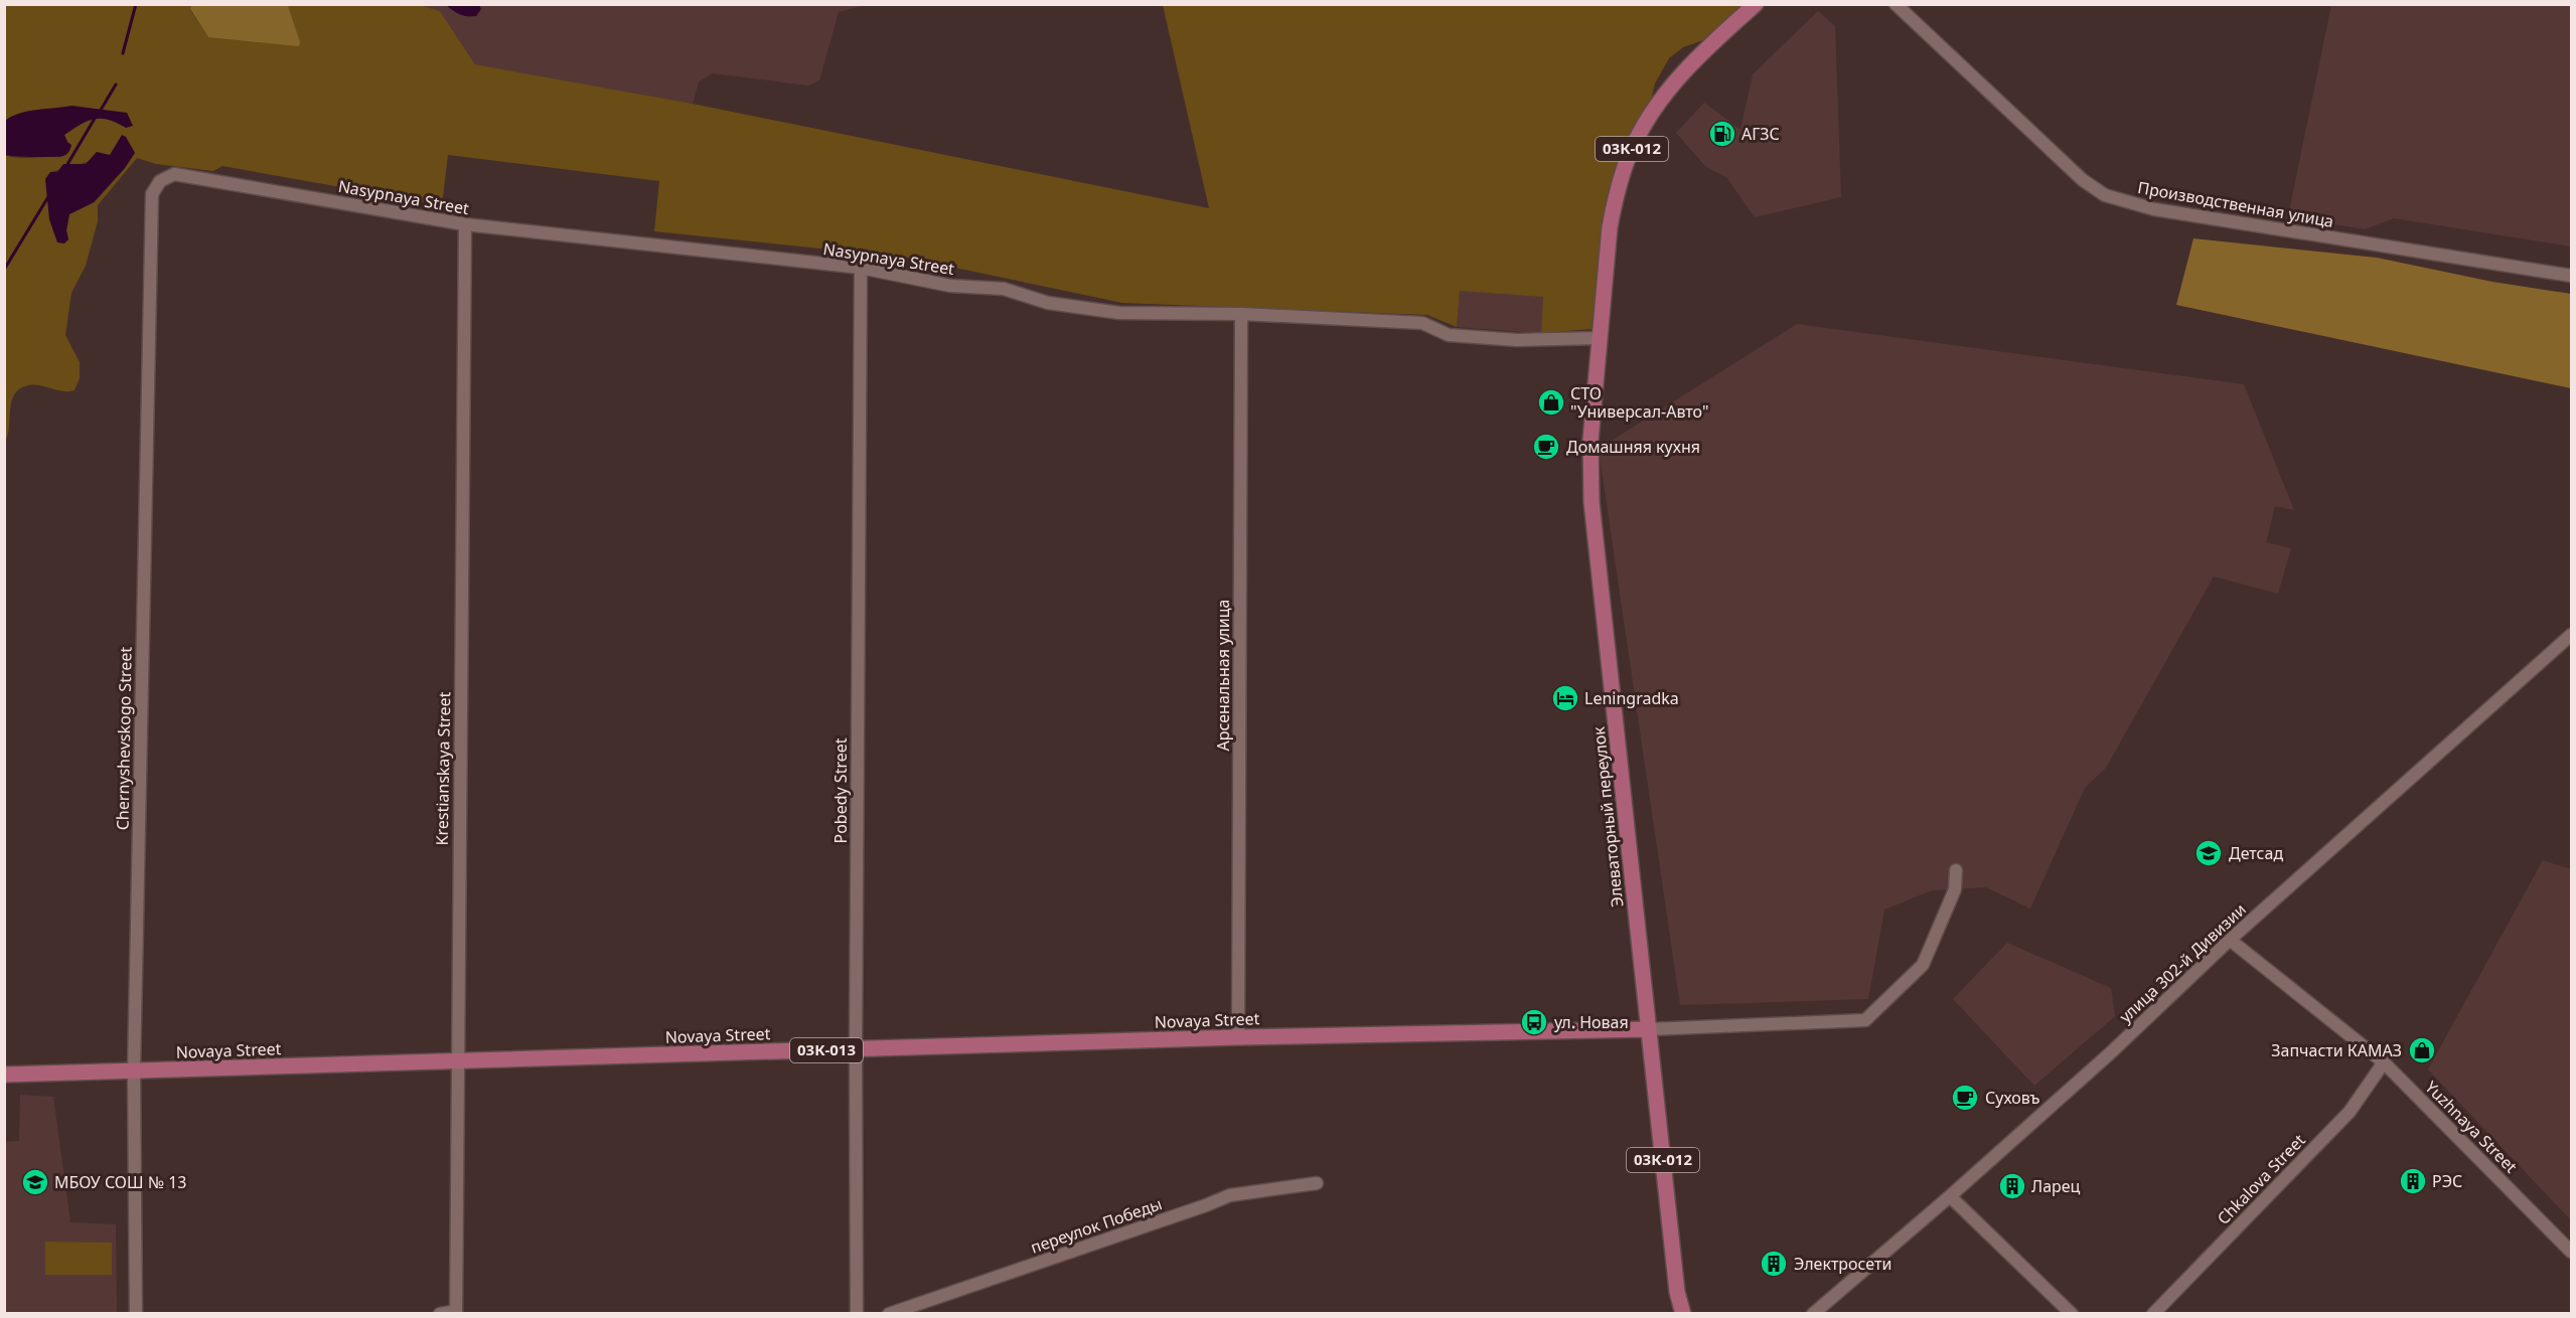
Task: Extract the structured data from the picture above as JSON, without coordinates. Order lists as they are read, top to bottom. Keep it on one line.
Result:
{"streets":{"main road":["03К-012","Элеваторный переулок","Novaya Street","03К-013"],"street":["Nasypnaya Street","Производственная улица","Арсенальная улица","Chernyshevskogo Street","Krestianskaya Street","Pobedy Street","улица 302-й Дивизии","Yuzhnaya Street","Chkalova Street","переулок Победы"]},"crossings":[["03К-012","Nasypnaya Street"],["03К-012","Элеваторный переулок"],["Nasypnaya Street","Арсенальная улица"],["Nasypnaya Street","Chernyshevskogo Street"],["Nasypnaya Street","Krestianskaya Street"],["Nasypnaya Street","Pobedy Street"],["Nasypnaya Street","Элеваторный переулок"],["Арсенальная улица","Novaya Street"],["Chernyshevskogo Street","Novaya Street"],["Krestianskaya Street","Novaya Street"],["Pobedy Street","Novaya Street"],["Элеваторный переулок","Novaya Street"],["улица 302-й Дивизии","Yuzhnaya Street"],["Yuzhnaya Street","Chkalova Street"]],"places":{"fuel station":["АГЗС"],"shop":["СТО \"Универсал-Авто\"","Запчасти КАМАЗ"],"cafe":["Домашняя кухня","Суховъ"],"hotel":["Leningradka"],"school or university":["Детсад","МБОУ СОШ № 13"],"bus stop":["ул. Новая"],"building":["РЭС","Ларец","Электросети"]}}
